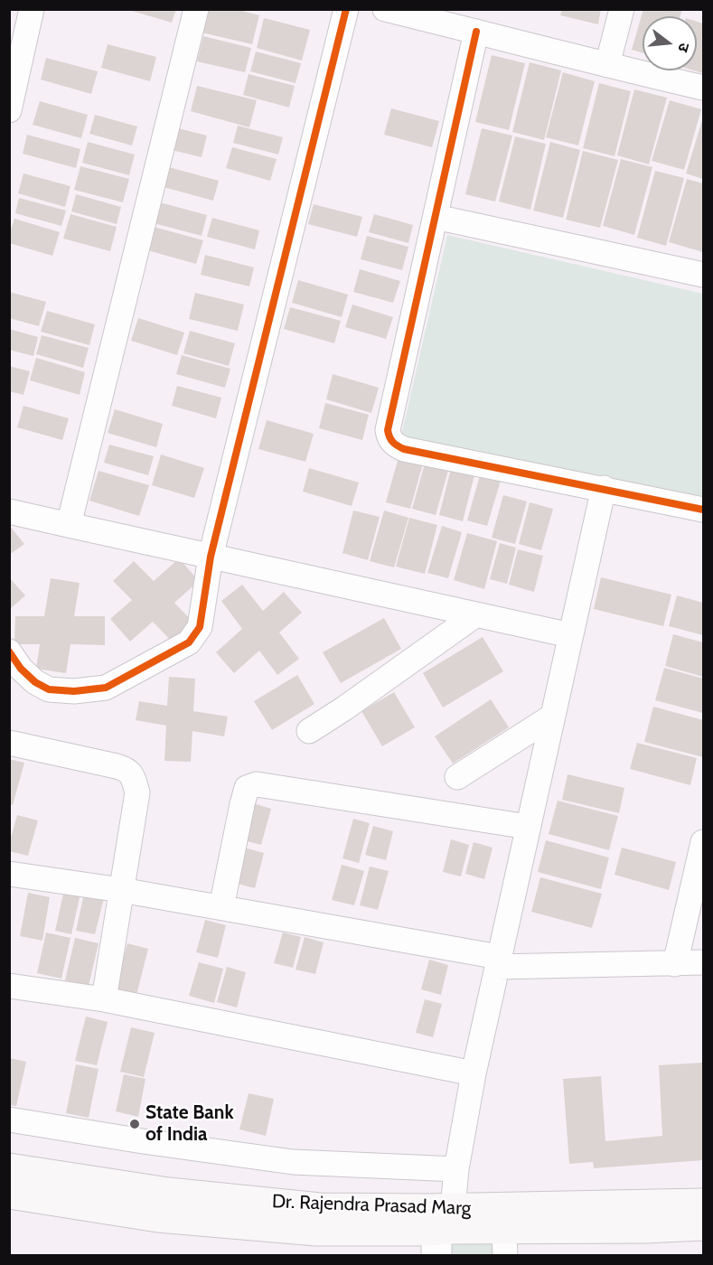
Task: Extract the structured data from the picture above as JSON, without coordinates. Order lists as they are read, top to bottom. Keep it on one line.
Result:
{"streets":{"main road":["Dr. Rajendra Prasad Marg"]},"places":["State Bank of India"],"north":"right"}
